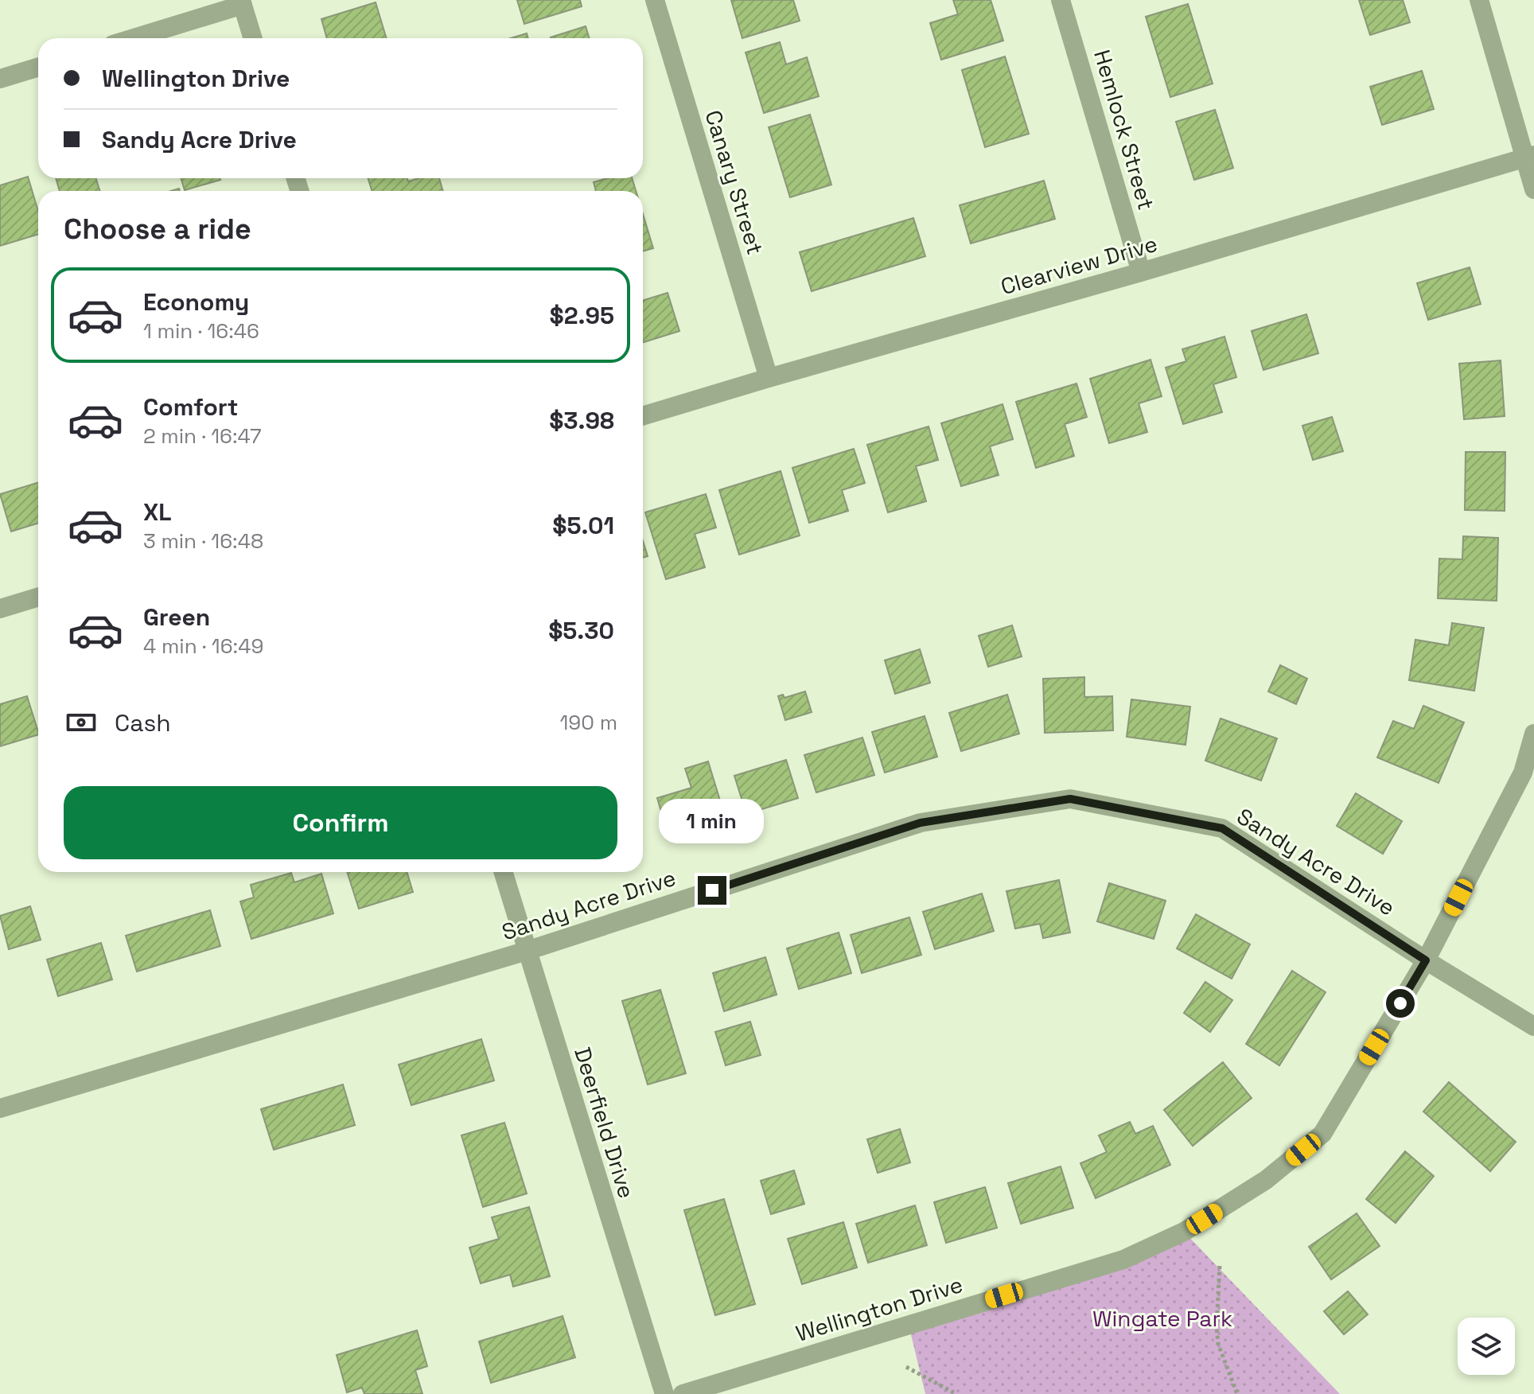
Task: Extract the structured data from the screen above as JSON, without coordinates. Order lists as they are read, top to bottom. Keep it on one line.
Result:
{"streets":{"street":["Hemlock Street","Canary Street","Clearview Drive","Sandy Acre Drive","Deerfield Drive","Wellington Drive"]},"crossings":[["Hemlock Street","Clearview Drive"],["Canary Street","Clearview Drive"],["Sandy Acre Drive","Deerfield Drive"],["Sandy Acre Drive","Wellington Drive"]],"parks":["Wingate Park"],"page":{"banner":["Wellington Drive","Sandy Acre Drive"],"heading":"Choose a ride","list":[{"name":"Economy","note":"1 min · 16:46","value":"$2.95"},{"name":"Comfort","note":"2 min · 16:47","value":"$3.98"},{"name":"XL","note":"3 min · 16:48","value":"$5.01"},{"name":"Green","note":"4 min · 16:49","value":"$5.30"}],"pay":["Cash","190 m"],"buttons":"Confirm","bubble":"1 min"}}
